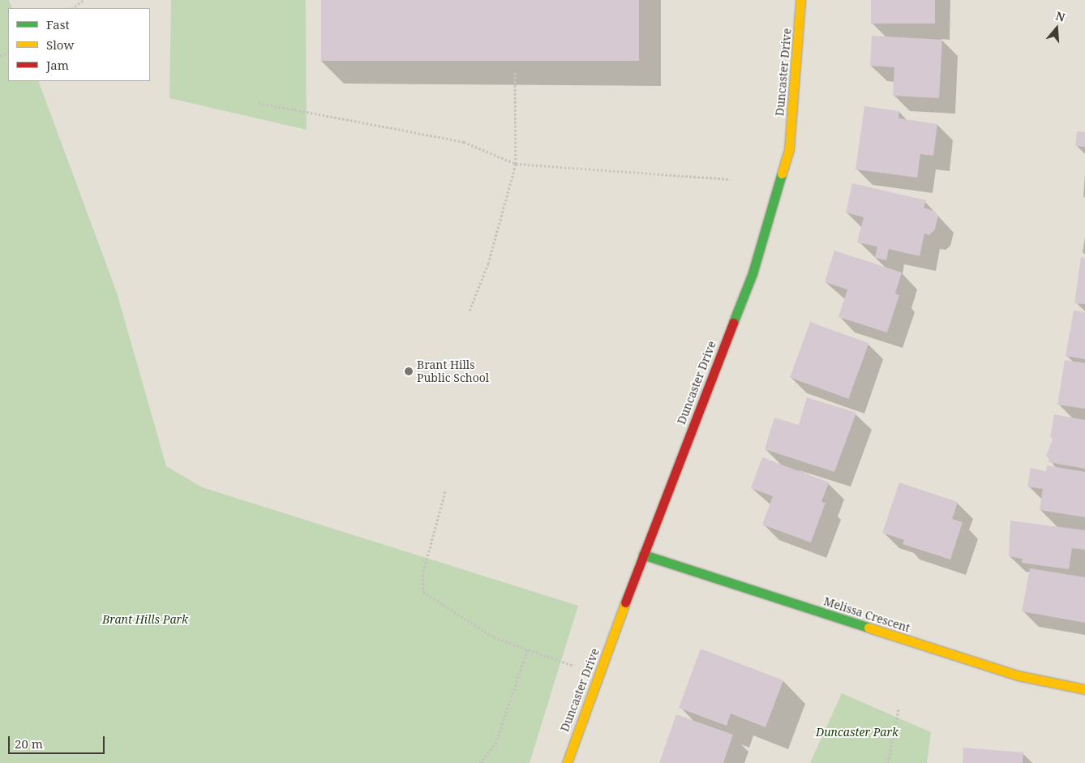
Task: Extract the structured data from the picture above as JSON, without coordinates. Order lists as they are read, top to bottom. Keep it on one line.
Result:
{"streets":{"street":["Duncaster Drive","Melissa Crescent"]},"crossings":[["Duncaster Drive","Melissa Crescent"]],"parks":["Brant Hills Park","Duncaster Park"],"places":["Brant Hills Public School"],"legend":["Fast","Slow","Jam"],"scale_bar":"20 m","north":"top"}
